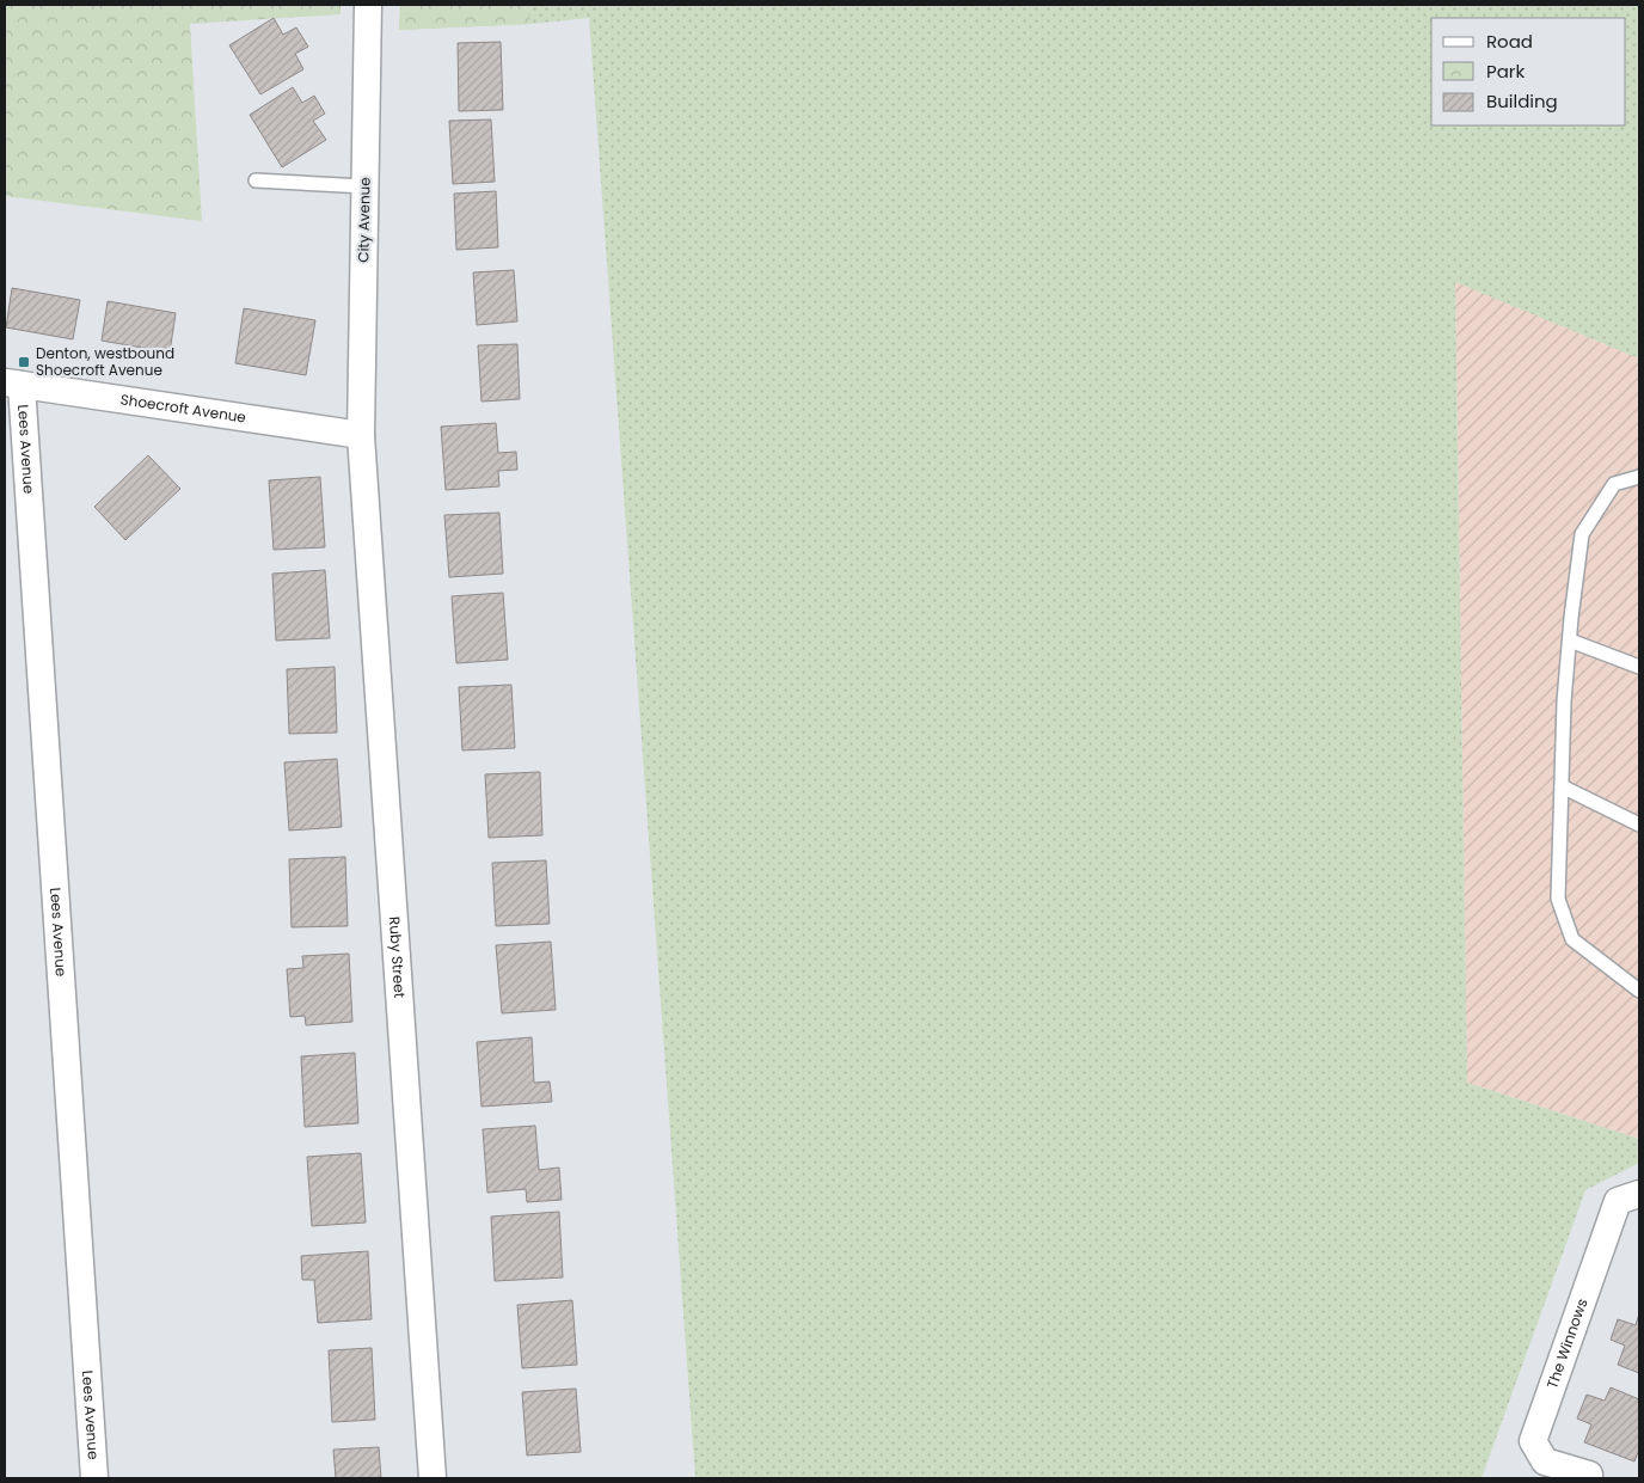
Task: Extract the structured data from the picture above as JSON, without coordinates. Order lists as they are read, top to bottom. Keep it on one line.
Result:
{"streets":{"street":["City Avenue","Shoecroft Avenue","Lees Avenue","Ruby Street","The Winnows"]},"crossings":[["City Avenue","Shoecroft Avenue"],["City Avenue","Ruby Street"],["Shoecroft Avenue","Lees Avenue"],["Shoecroft Avenue","Ruby Street"]],"places":{"transit":["Denton, westbound Shoecroft Avenue"]},"legend":["Road","Park","Building"]}
